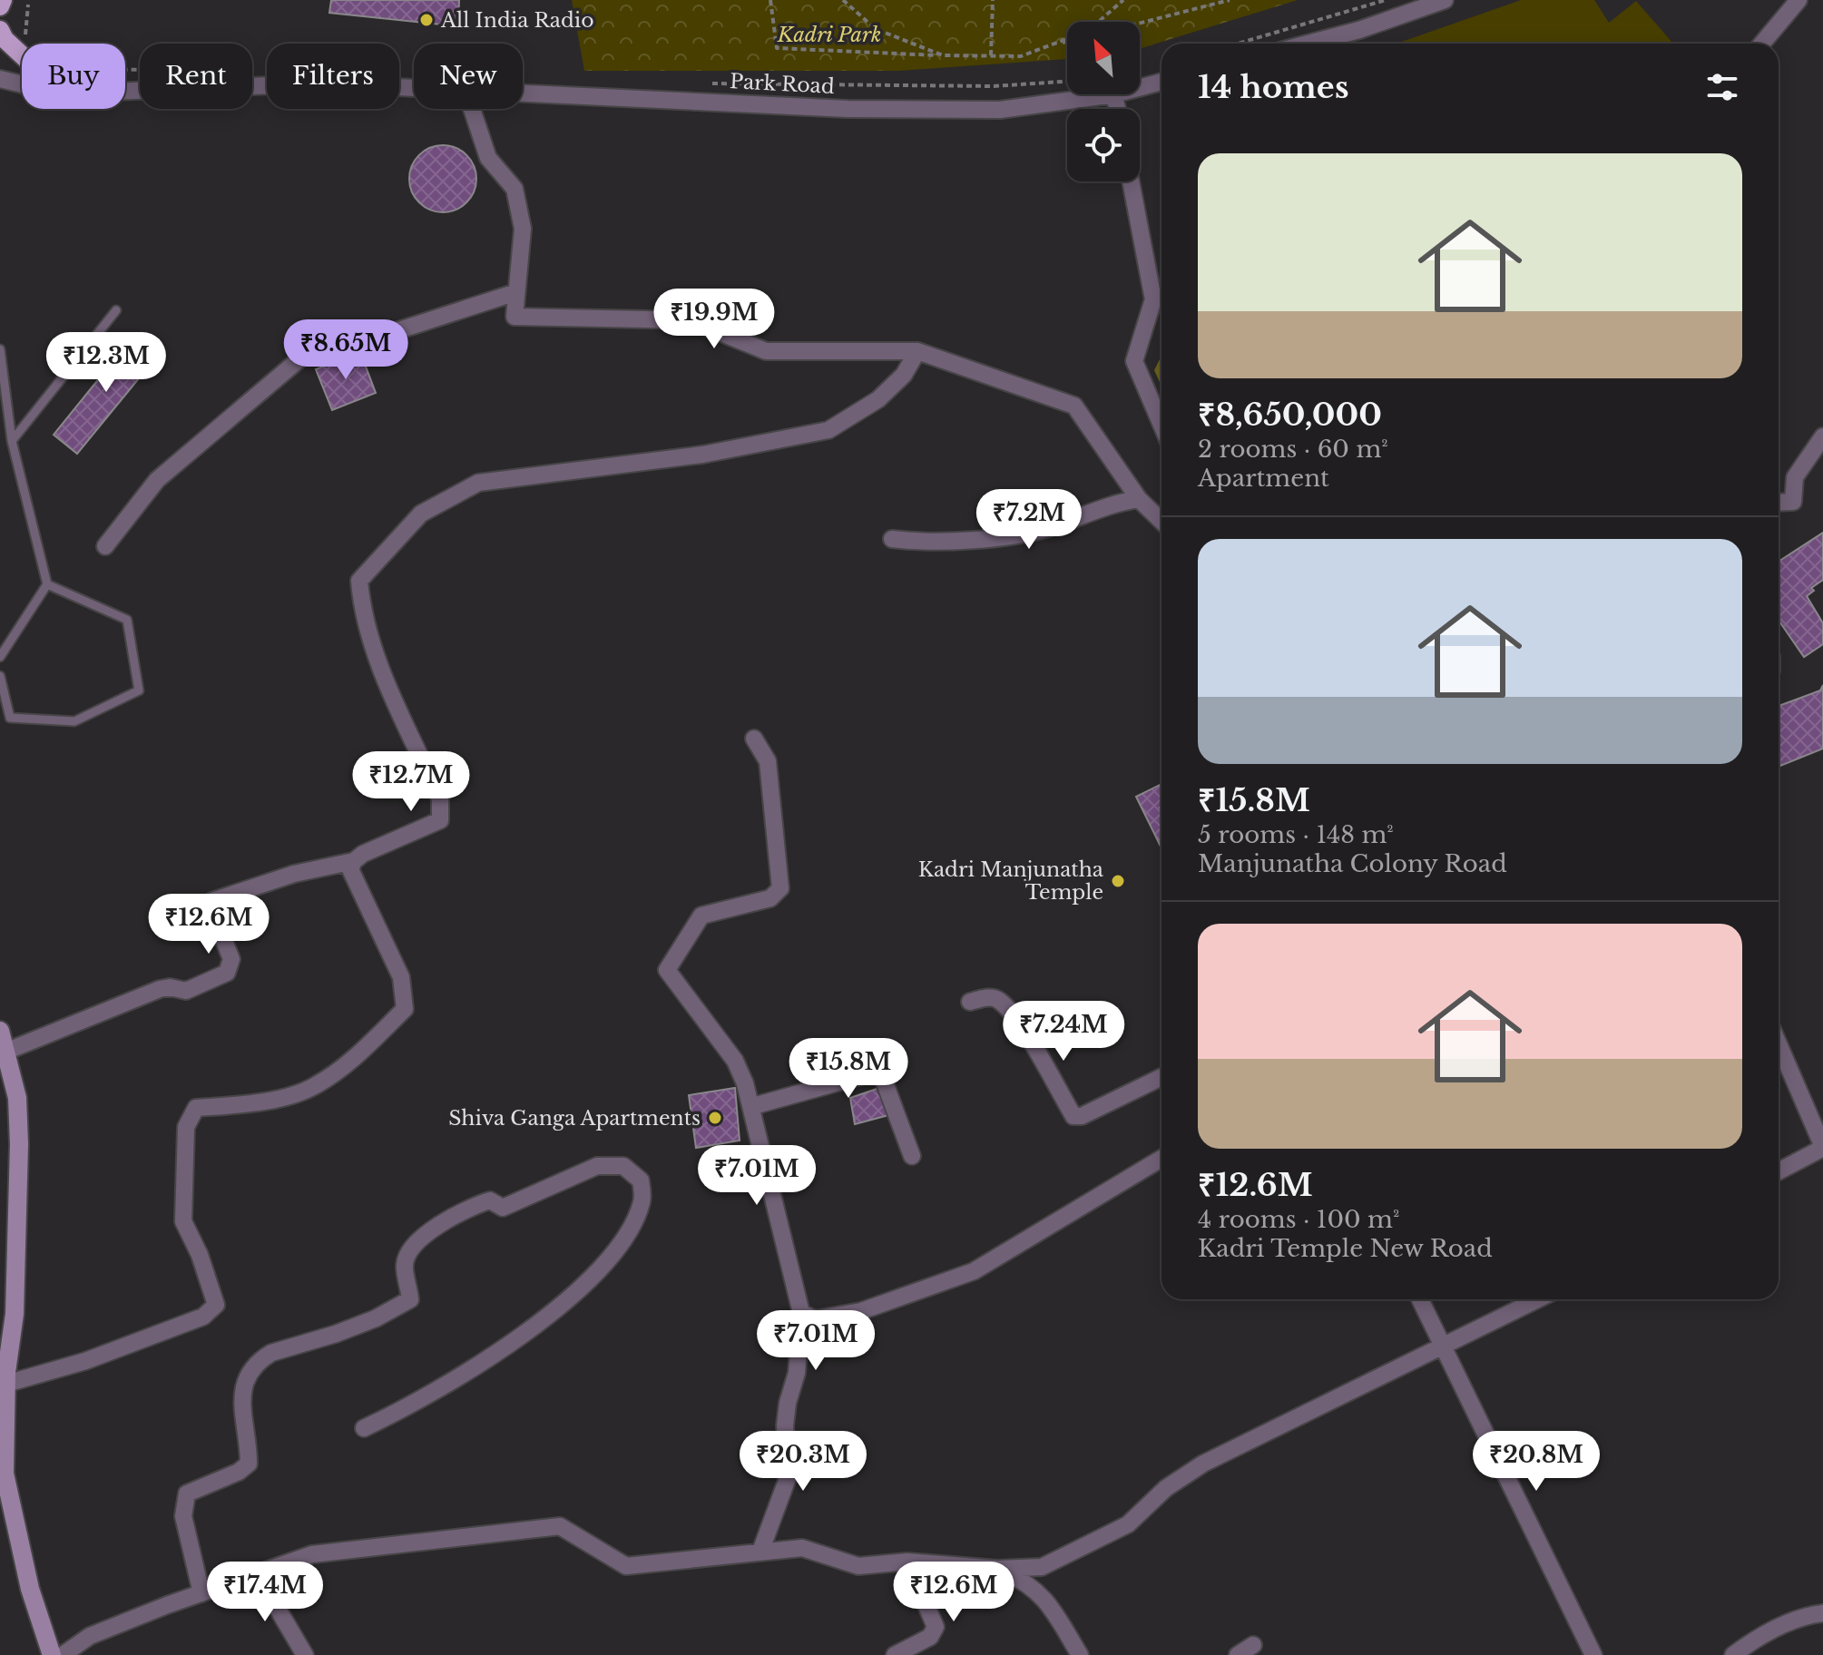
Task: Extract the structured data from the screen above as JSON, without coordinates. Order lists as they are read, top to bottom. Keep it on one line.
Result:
{"streets":{"street":["Park Road"]},"parks":["Kadri Park"],"places":["All India Radio","Kadri Manjunatha Temple","Shiva Ganga Apartments"],"north":"top left","page":{"chip":["Buy","Rent","Filters","New"],"heading":"14 homes","list":[{"name":"₹8,650,000","note":"2 rooms · 60 m² · Apartment"},{"name":"₹15.8M","note":"5 rooms · 148 m² · Manjunatha Colony Road"},{"name":"₹12.6M","note":"4 rooms · 100 m² · Kadri Temple New Road"}],"price":["₹19.9M","₹8.65M","₹12.3M","₹7.2M","₹12.7M","₹12.6M","₹7.24M","₹15.8M","₹7.01M","₹7.01M","₹20.3M","₹20.8M","₹17.4M","₹12.6M"]}}
